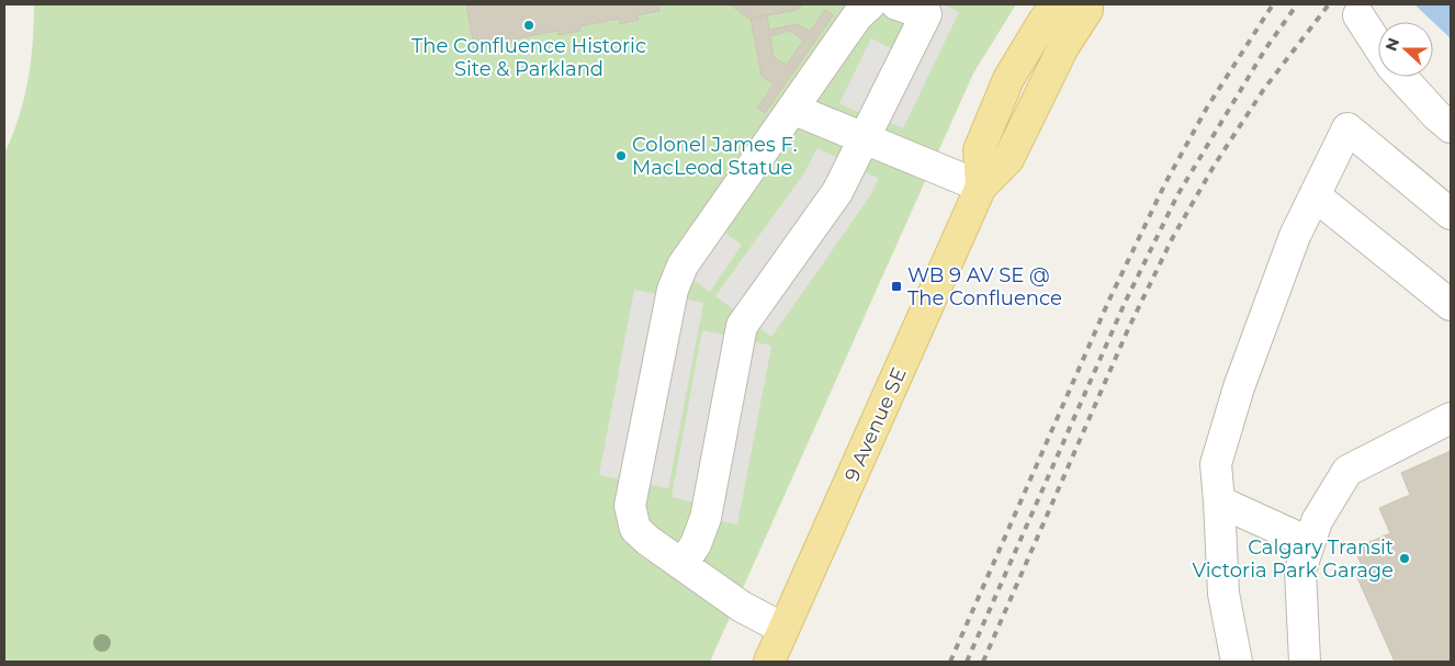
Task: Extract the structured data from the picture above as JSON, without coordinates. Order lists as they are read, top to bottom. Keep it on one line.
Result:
{"streets":{"main road":["9 Avenue SE"]},"places":{"other":["The Confluence Historic Site & Parkland","Colonel James F. MacLeod Statue","Calgary Transit Victoria Park Garage"],"transit":["WB 9 AV SE @ The Confluence"]},"north":"left"}
